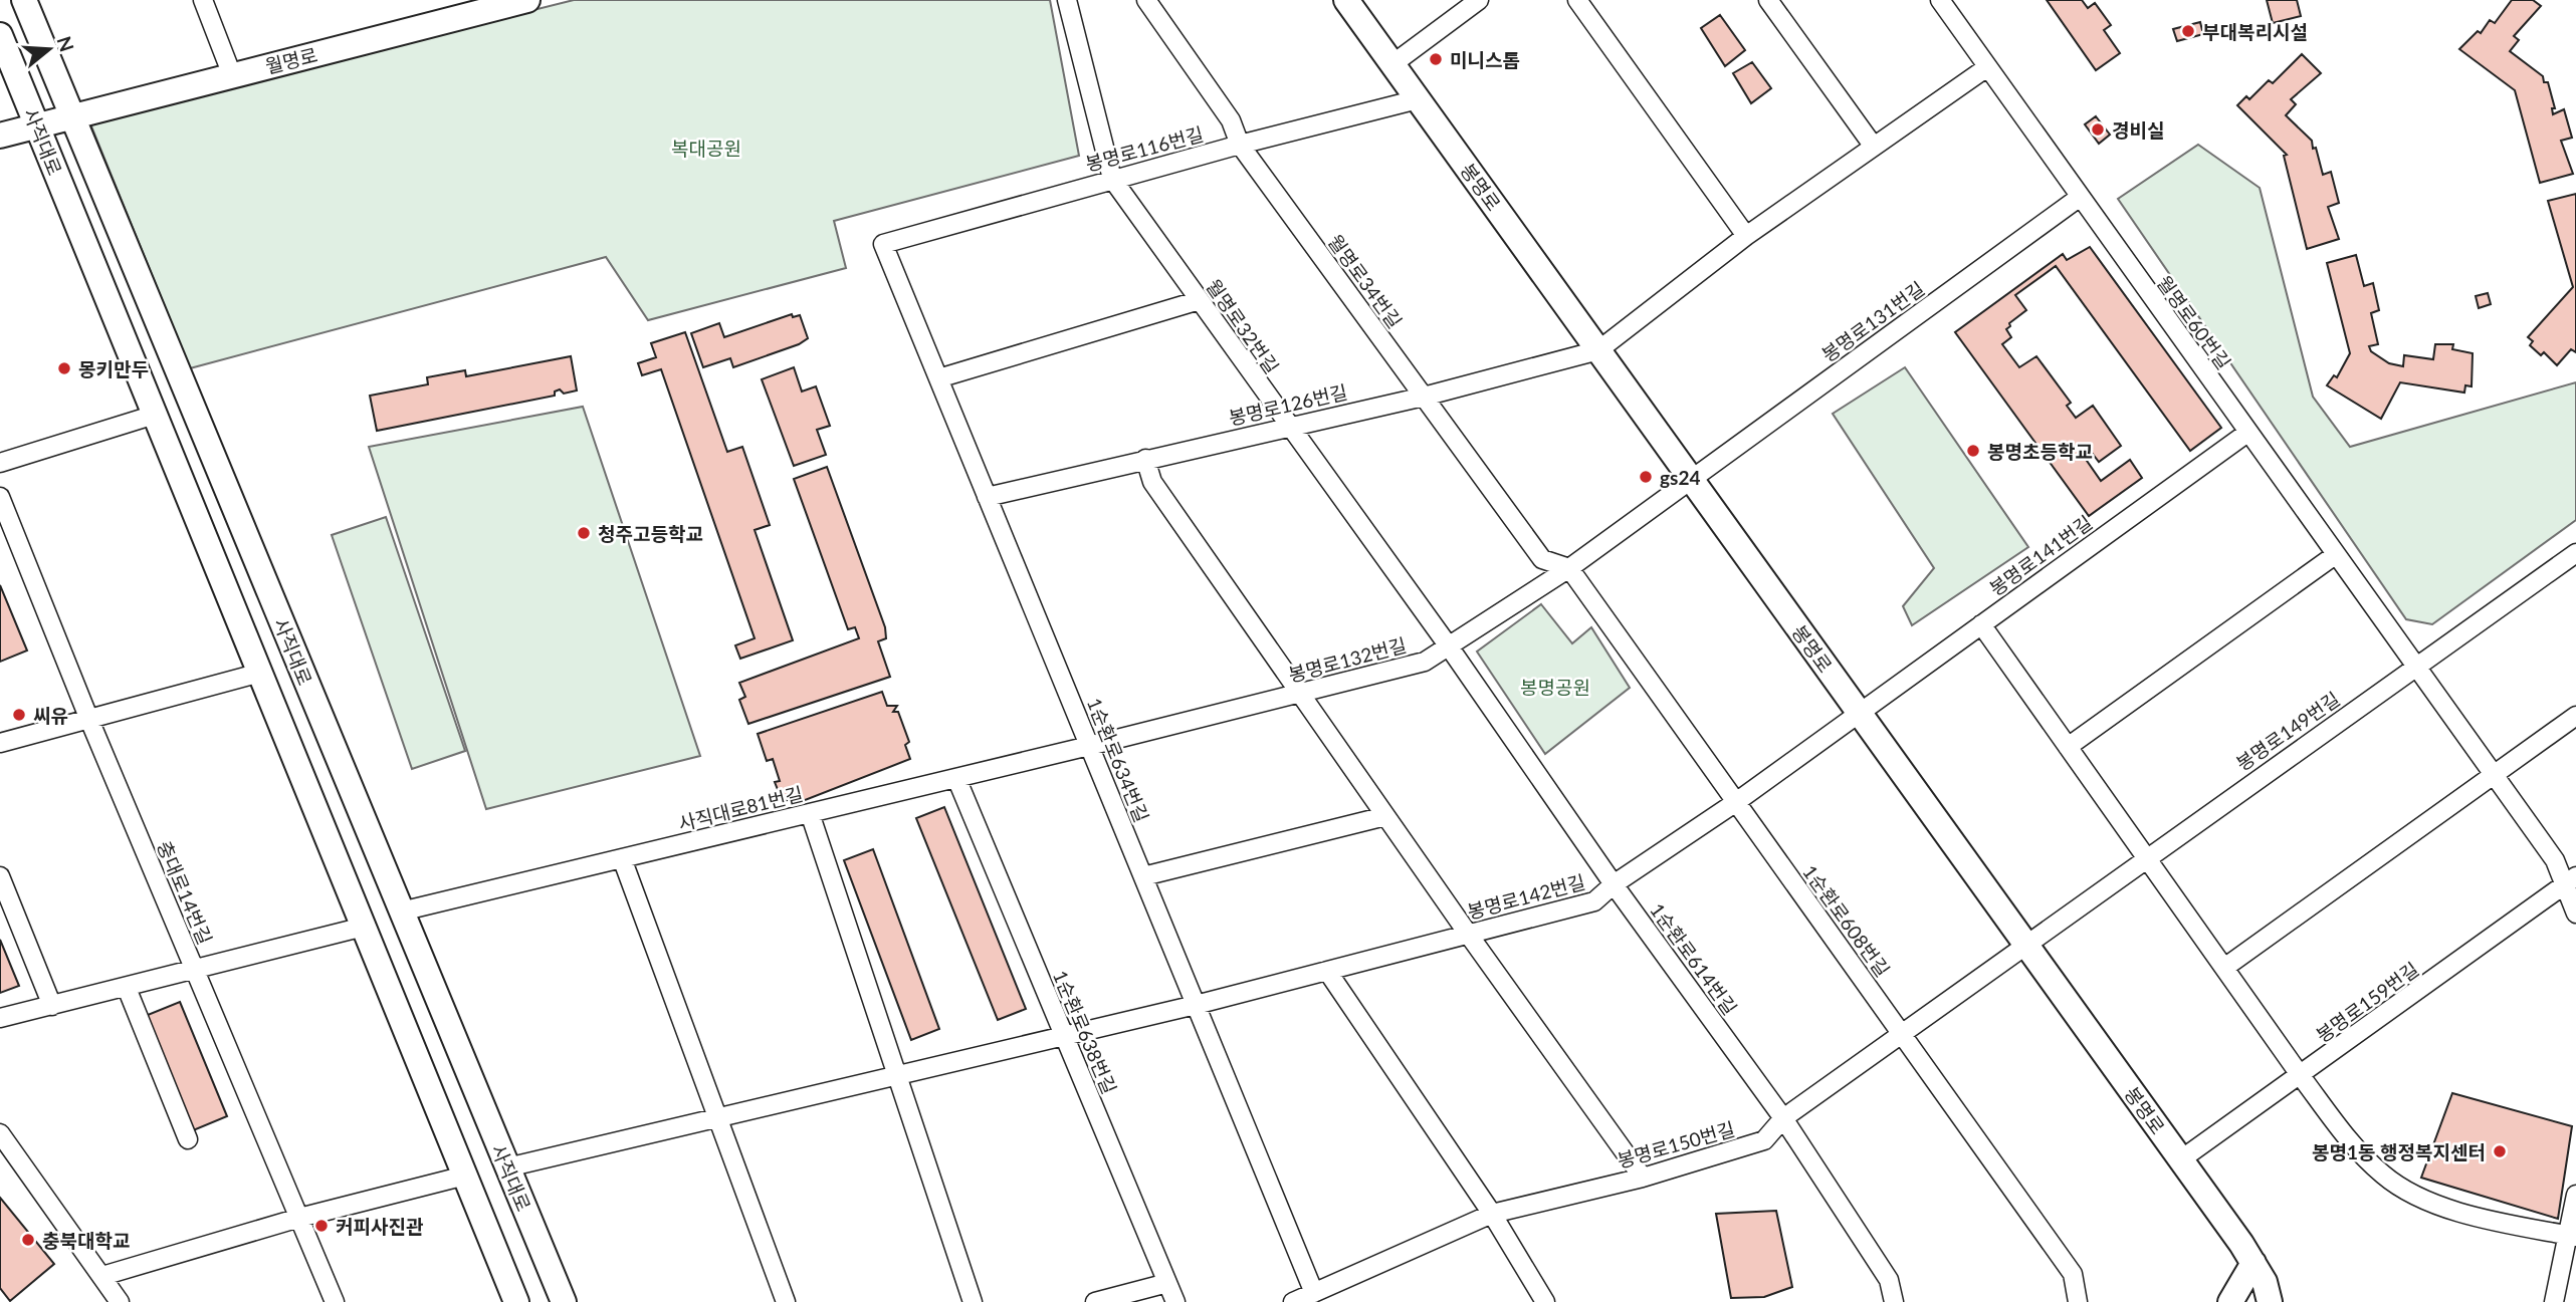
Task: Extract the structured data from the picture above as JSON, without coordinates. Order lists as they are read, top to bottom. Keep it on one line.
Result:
{"streets":{"main road":["월명로","사직대로","봉명로"],"street":["봉명로116번길","월명로34번길","봉명로131번길","월명로60번길","월명로32번길","봉명로126번길","봉명로141번길","봉명로132번길","봉명로149번길","1순환로634번길","사직대로81번길","충대로14번길","봉명로142번길","1순환로608번길","1순환로614번길","봉명로159번길","1순환로638번길","봉명로150번길"]},"crossings":[["월명로","사직대로"],["사직대로","사직대로81번길"],["사직대로","봉명로142번길"],["봉명로116번길","봉명로"],["봉명로116번길","월명로34번길"],["봉명로116번길","월명로32번길"],["봉명로116번길","1순환로634번길"],["봉명로","봉명로131번길"],["봉명로","봉명로126번길"],["봉명로","봉명로141번길"],["봉명로","봉명로132번길"],["봉명로","봉명로149번길"],["봉명로","봉명로142번길"],["봉명로","봉명로159번길"],["봉명로","봉명로150번길"],["월명로34번길","봉명로126번길"],["월명로34번길","봉명로132번길"],["월명로34번길","1순환로608번길"],["봉명로131번길","월명로60번길"],["봉명로131번길","봉명로132번길"],["월명로60번길","봉명로141번길"],["월명로60번길","봉명로149번길"],["월명로60번길","봉명로159번길"],["월명로32번길","봉명로126번길"],["월명로32번길","봉명로132번길"],["월명로32번길","1순환로614번길"],["봉명로126번길","1순환로634번길"],["봉명로141번길","봉명로142번길"],["봉명로132번길","1순환로634번길"],["봉명로132번길","사직대로81번길"],["봉명로132번길","1순환로608번길"],["봉명로132번길","1순환로614번길"],["봉명로149번길","봉명로150번길"],["1순환로634번길","사직대로81번길"],["1순환로634번길","봉명로142번길"],["1순환로634번길","봉명로150번길"],["사직대로81번길","1순환로638번길"],["봉명로142번길","1순환로608번길"],["봉명로142번길","1순환로614번길"],["봉명로142번길","1순환로638번길"],["1순환로608번길","봉명로150번길"],["1순환로614번길","봉명로150번길"]],"parks":["복대공원","봉명공원"],"places":["부대복리시설","미니스톱","경비실","몽키만두","봉명초등학교","gs24","청주고등학교","씨유","봉명1동 행정복지센터","커피사진관","충북대학교"],"north":"right"}
